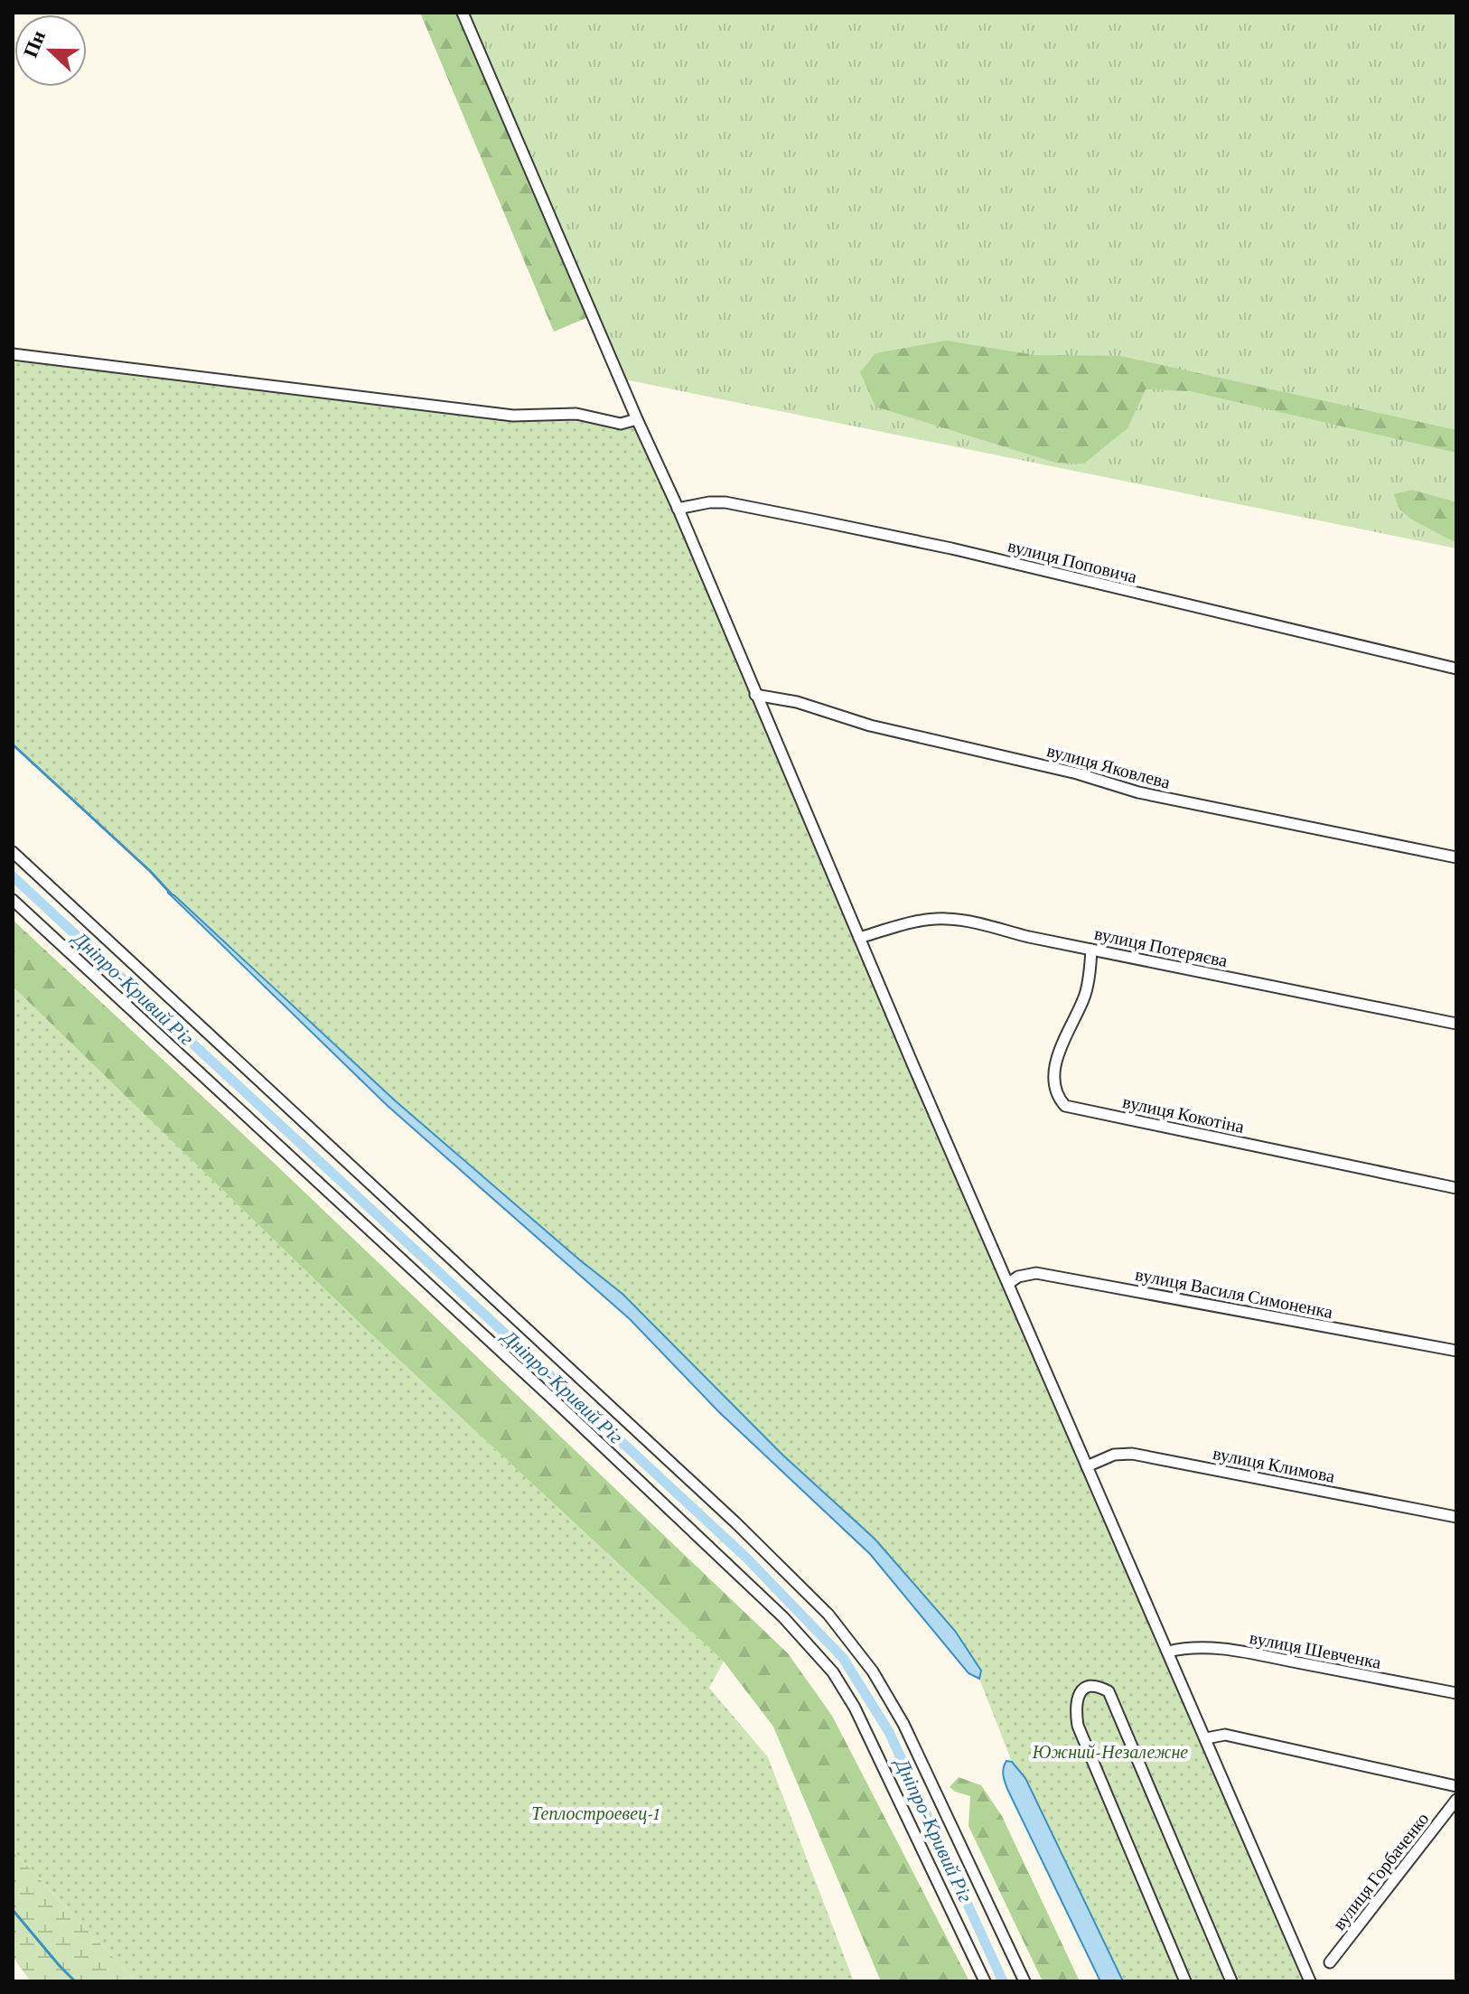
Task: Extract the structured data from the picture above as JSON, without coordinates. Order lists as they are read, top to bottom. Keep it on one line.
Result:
{"streets":{"street":["вулиця Поповича","вулиця Яковлева","вулиця Потеряєва","вулиця Кокотіна","вулиця Василя Симоненка","вулиця Климова","вулиця Шевченка","вулиця Горбаченко"]},"crossings":[["вулиця Потеряєва","вулиця Кокотіна"]],"water":["Дніпро-Кривий Ріг"],"parks":["Южний-Незалежне","Теплостроевец-1"],"north":"left"}
